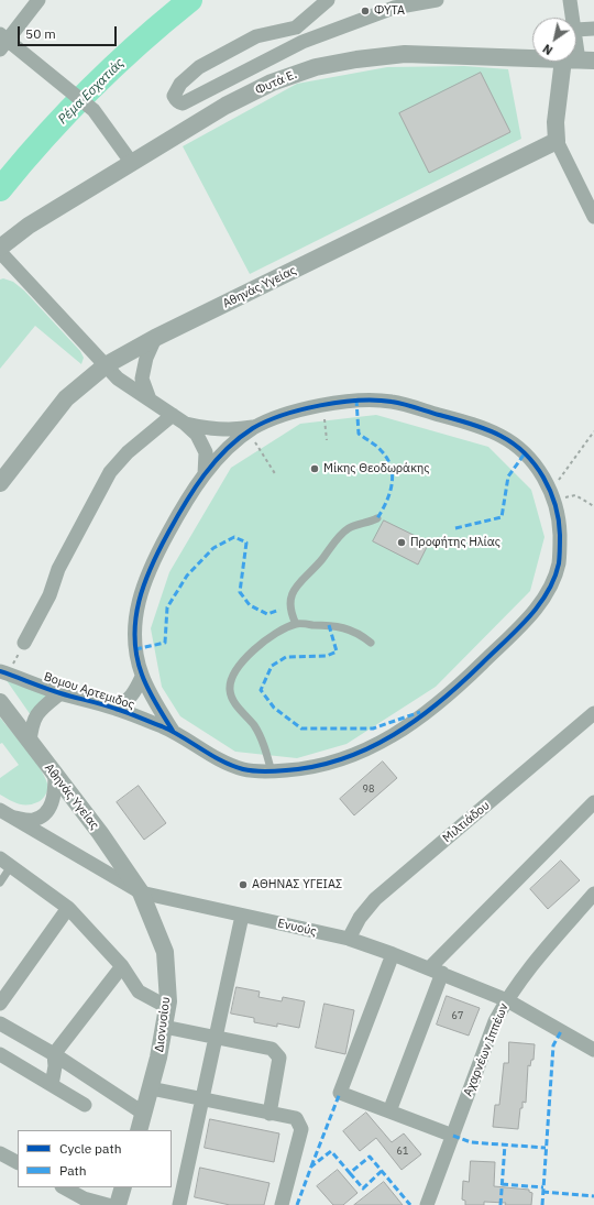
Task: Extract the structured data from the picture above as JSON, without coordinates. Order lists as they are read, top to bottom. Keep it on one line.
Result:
{"streets":{"street":["Φυτά Ε.","Αθηνάς Υγείας","Βομου Αρτεμιδος","Μιλτιάδου","Ενυούς","Διονυσίου","Αχαρνέων Ιππέων"]},"crossings":[["Αθηνάς Υγείας","Ενυούς"],["Αθηνάς Υγείας","Διονυσίου"],["Μιλτιάδου","Ενυούς"],["Ενυούς","Διονυσίου"],["Ενυούς","Αχαρνέων Ιππέων"]],"water":["Ρέμα Εσχατιάς"],"places":["ΦΥΤΑ","Μίκης Θεοδωράκης","Προφήτης Ηλίας","ΑΘΗΝΑΣ ΥΓΕΙΑΣ"],"house_numbers":["98","67","61"],"legend":["Cycle path","Path"],"scale_bar":"50 m","north":"bottom left"}
